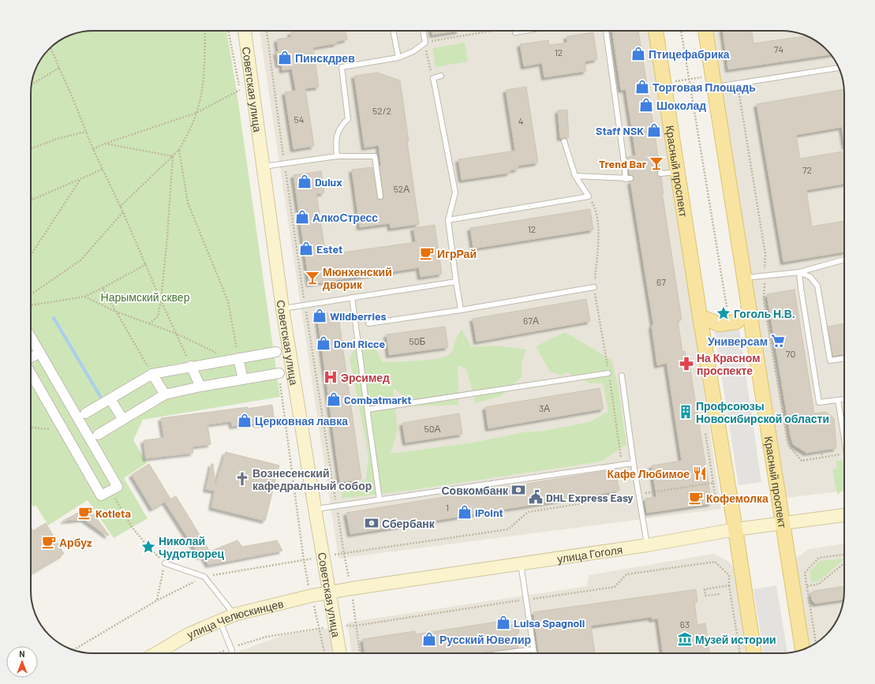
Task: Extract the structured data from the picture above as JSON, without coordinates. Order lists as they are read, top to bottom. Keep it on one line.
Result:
{"streets":{"main road":["Советская улица","Красный проспект","улица Гоголя","улица Челюскинцев"]},"crossings":[["Советская улица","улица Гоголя"],["Советская улица","улица Челюскинцев"],["Красный проспект","улица Гоголя"],["улица Гоголя","улица Челюскинцев"]],"parks":["Нарымский сквер"],"places":{"shop":["Птицефабрика","Пинскдрев","Торговая Площадь","Шоколад","Staff NSK","Dulux","АлкоСтресс","Estet","Wildberries","Doni Ricce","Combatmarkt","Церковная лавка","iPoint","Luisa Spagnoli","Русский Ювелир"],"bar":["Trend Bar","Мюнхенский дворик"],"cafe":["ИгрРай","Кофемолка","Kotleta","Арбуz"],"place":["Гоголь Н.В.","Николай Чудотворец"],"supermarket":["Универсам"],"pharmacy":["На Красном проспекте"],"hospital":["Эрсимед"],"building":["Профсоюзы Новосибирской области"],"restaurant":["Кафе Любимое"],"church":["Вознесенский кафедральный собор"],"bank":["Совкомбанк","Сбербанк"],"public building":["DHL Express Easy"],"museum":["Музей истории"]},"house_numbers":["74","12","52/2","54","4","72","52А","12","67","67А","50Б","70","3А","50А","1","63"],"north":"top"}
